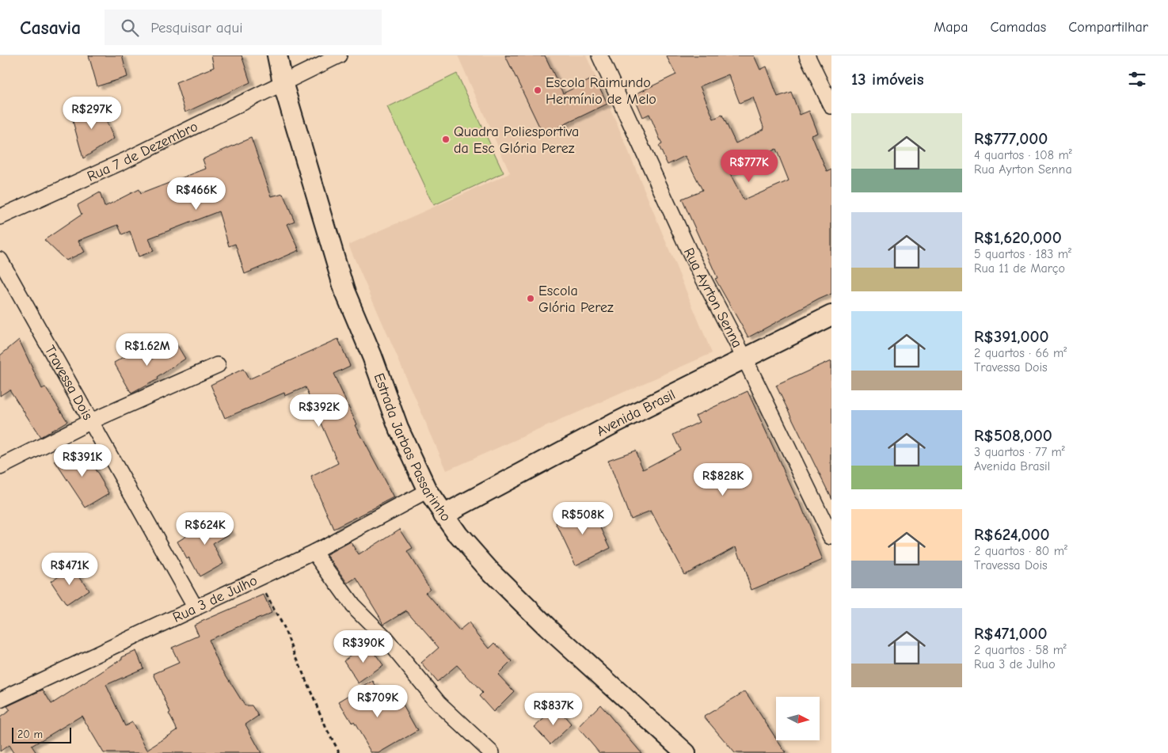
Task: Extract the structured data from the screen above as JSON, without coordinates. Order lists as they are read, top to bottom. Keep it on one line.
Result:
{"streets":{"street":["Rua 7 de Dezembro","Rua Ayrton Senna","Travessa Dois","Avenida Brasil","Estrada Jarbas Passarinho","Rua 3 de Julho"]},"crossings":[["Rua 7 de Dezembro","Estrada Jarbas Passarinho"],["Rua Ayrton Senna","Avenida Brasil"],["Travessa Dois","Rua 3 de Julho"],["Avenida Brasil","Estrada Jarbas Passarinho"],["Estrada Jarbas Passarinho","Rua 3 de Julho"]],"places":["Escola Raimundo Hermínio de Melo","Quadra Poliesportiva da Esc Glória Perez","Escola Glória Perez"],"scale_bar":"20 m","north":"right","page":{"header":"Casavia","search":"Pesquisar aqui","nav":["Mapa","Camadas","Compartilhar"],"heading":"13 imóveis","price":["R$297K","R$777K","R$466K","R$1.62M","R$392K","R$391K","R$828K","R$508K","R$624K","R$471K","R$390K","R$709K","R$837K"],"list":[{"name":"R$777,000","note":"4 quartos · 108 m² · Rua Ayrton Senna"},{"name":"R$1,620,000","note":"5 quartos · 183 m² · Rua 11 de Março"},{"name":"R$391,000","note":"2 quartos · 66 m² · Travessa Dois"},{"name":"R$508,000","note":"3 quartos · 77 m² · Avenida Brasil"},{"name":"R$624,000","note":"2 quartos · 80 m² · Travessa Dois"},{"name":"R$471,000","note":"2 quartos · 58 m² · Rua 3 de Julho"}],"scale":"20 m"}}
